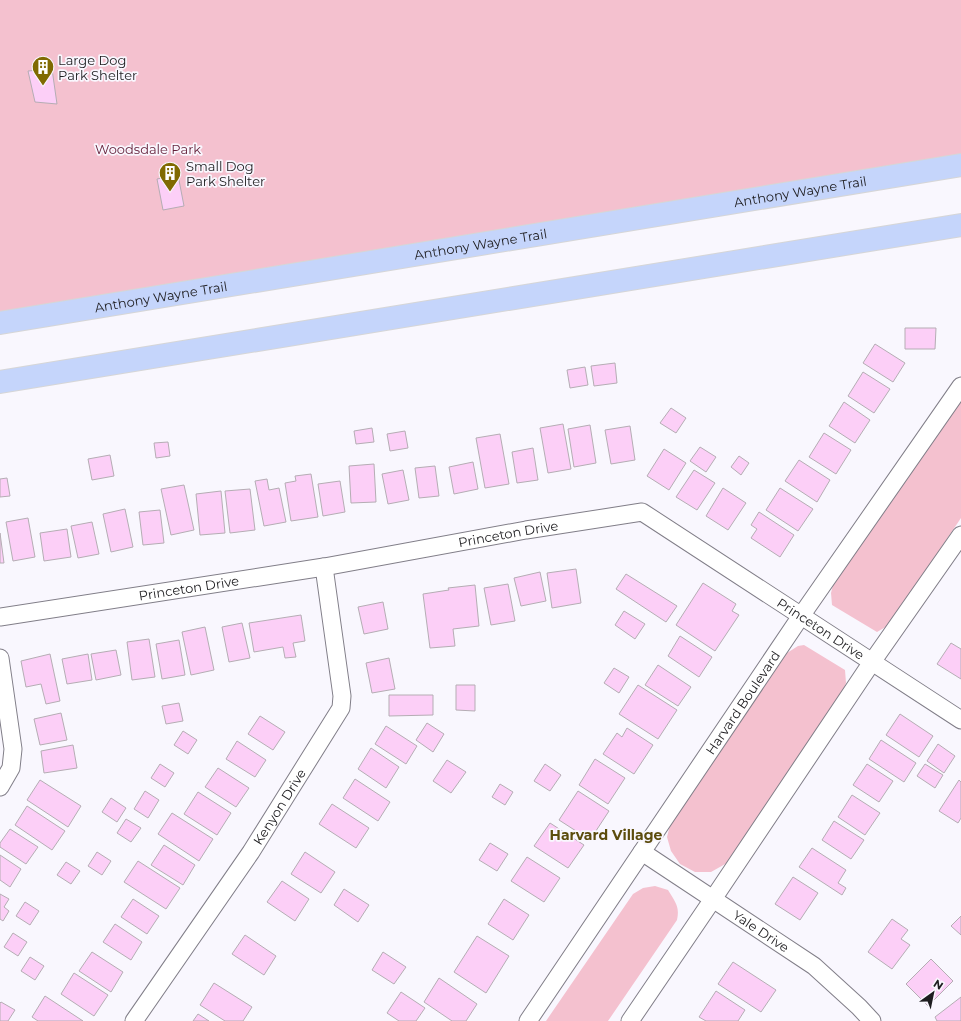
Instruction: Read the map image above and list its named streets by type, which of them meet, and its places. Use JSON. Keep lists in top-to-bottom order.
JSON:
{
  "streets": {
    "highway": ["Anthony Wayne Trail"],
    "street": [
      "Princeton Drive",
      "Harvard Boulevard",
      "Kenyon Drive",
      "Yale Drive"
    ]
  },
  "crossings": [
    ["Princeton Drive", "Harvard Boulevard"],
    ["Princeton Drive", "Kenyon Drive"],
    ["Harvard Boulevard", "Yale Drive"]
  ],
  "districts": ["Harvard Village"],
  "parks": ["Woodsdale Park"],
  "places": {
    "building": ["Large Dog Park Shelter", "Small Dog Park Shelter"]
  },
  "north": "top right"
}
